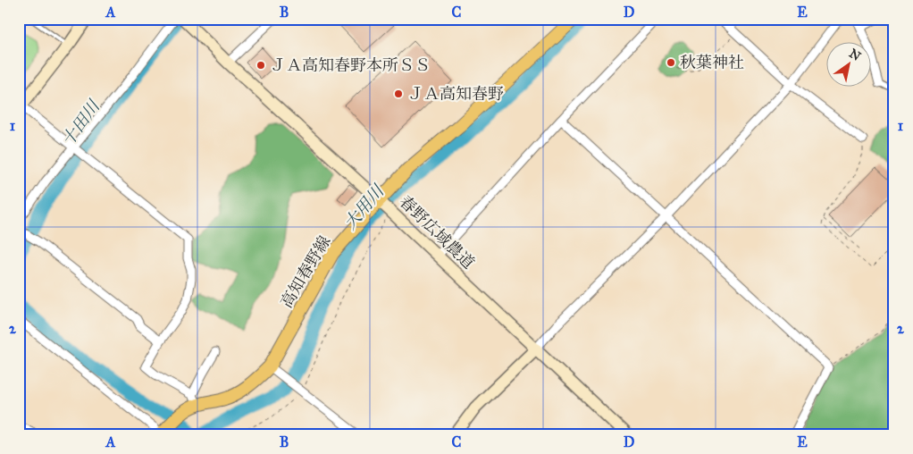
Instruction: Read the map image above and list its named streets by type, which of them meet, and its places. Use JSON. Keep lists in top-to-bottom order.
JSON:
{
  "streets": {
    "main road": ["高知春野線"],
    "street": ["春野広域農道"]
  },
  "crossings": [
    ["春野広域農道", "高知春野線"]
  ],
  "water": ["十田川", "大用川"],
  "places": ["秋葉神社", "ＪＡ高知春野本所ＳＳ", "ＪＡ高知春野"],
  "north": "top right",
  "grid": {
    "columns": [
      "A",
      "B",
      "C",
      "D",
      "E"
    ],
    "rows": ["1", "2"]
  }
}
